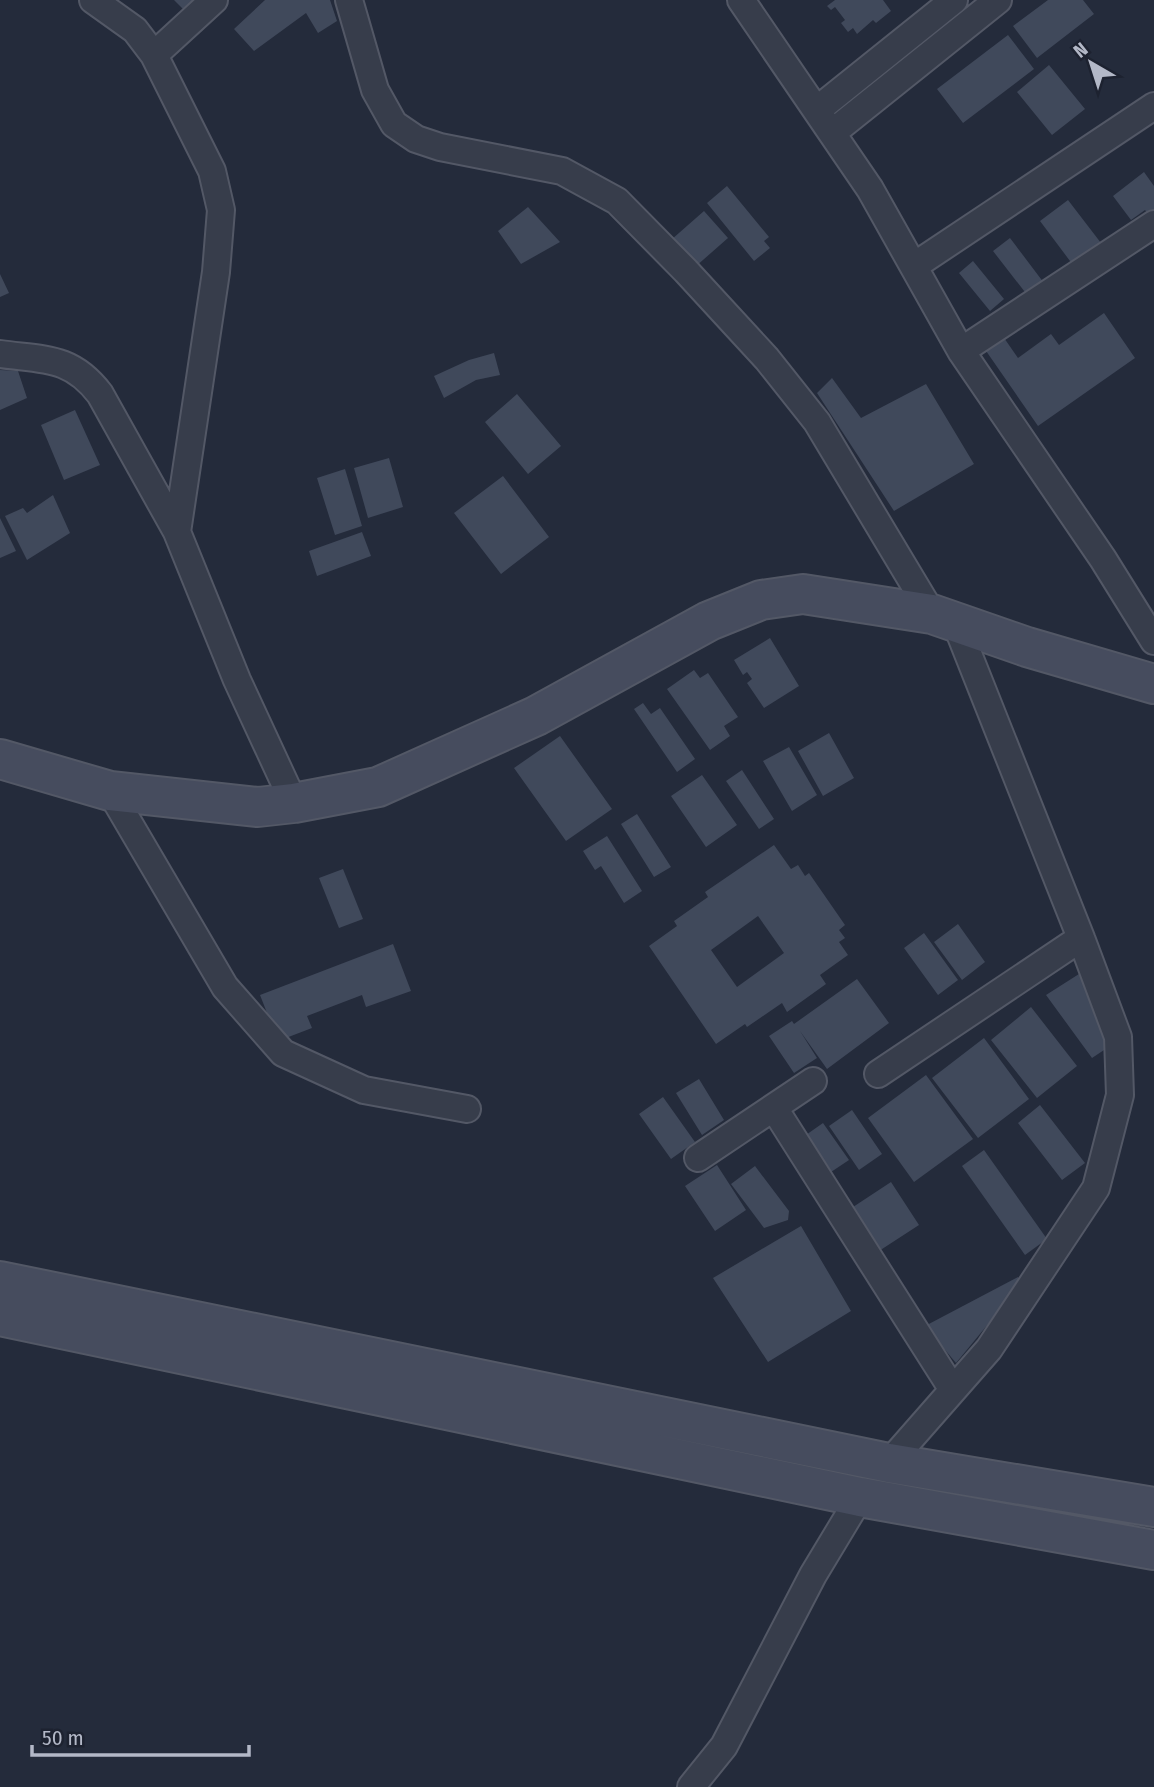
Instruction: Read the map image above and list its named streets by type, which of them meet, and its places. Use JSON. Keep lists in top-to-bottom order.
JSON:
{
  "scale_bar": "50 m",
  "north": "top left"
}
